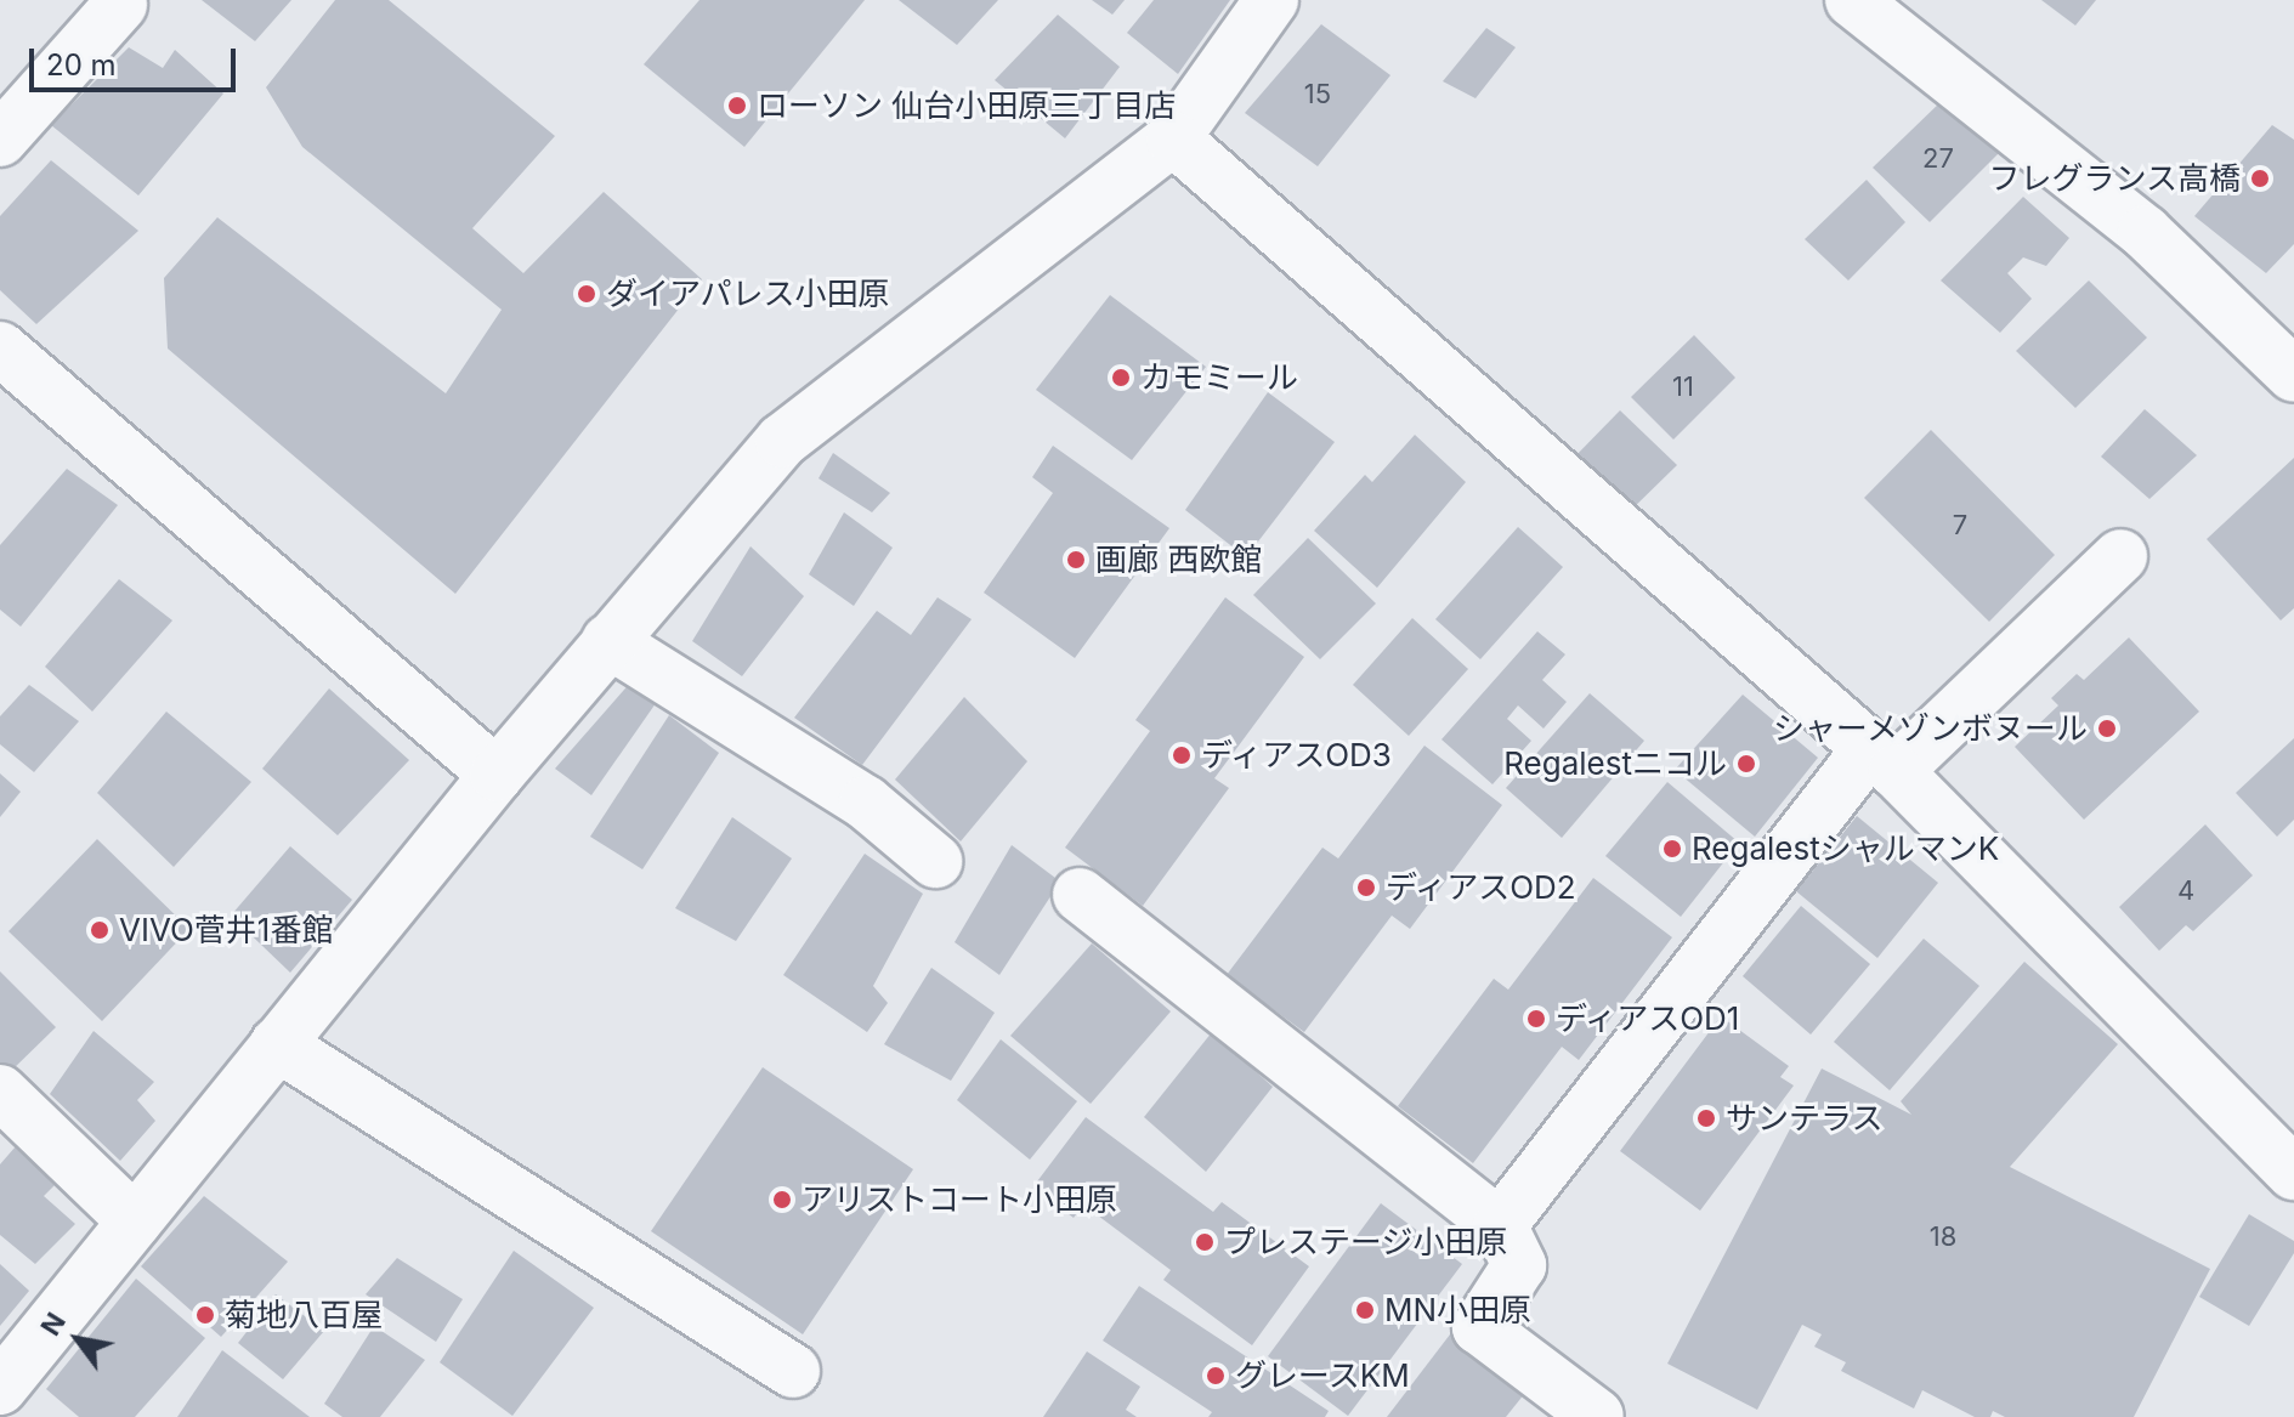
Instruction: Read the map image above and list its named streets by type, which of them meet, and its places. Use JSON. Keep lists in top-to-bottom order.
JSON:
{
  "places": [
    "ローソン 仙台小田原三丁目店",
    "フレグランス高橋",
    "ダイアパレス小田原",
    "カモミール",
    "画廊 西欧館",
    "シャーメゾンボヌール",
    "ディアスOD3",
    "Regalestニコル",
    "RegalestシャルマンK",
    "ディアスOD2",
    "VIVO菅井1番館",
    "ディアスOD1",
    "サンテラス",
    "アリストコート小田原",
    "プレステージ小田原",
    "MN小田原",
    "菊地八百屋",
    "グレースKM"
  ],
  "house_numbers": [
    "15",
    "27",
    "11",
    "7",
    "4",
    "18"
  ],
  "scale_bar": "20 m",
  "north": "top left"
}
